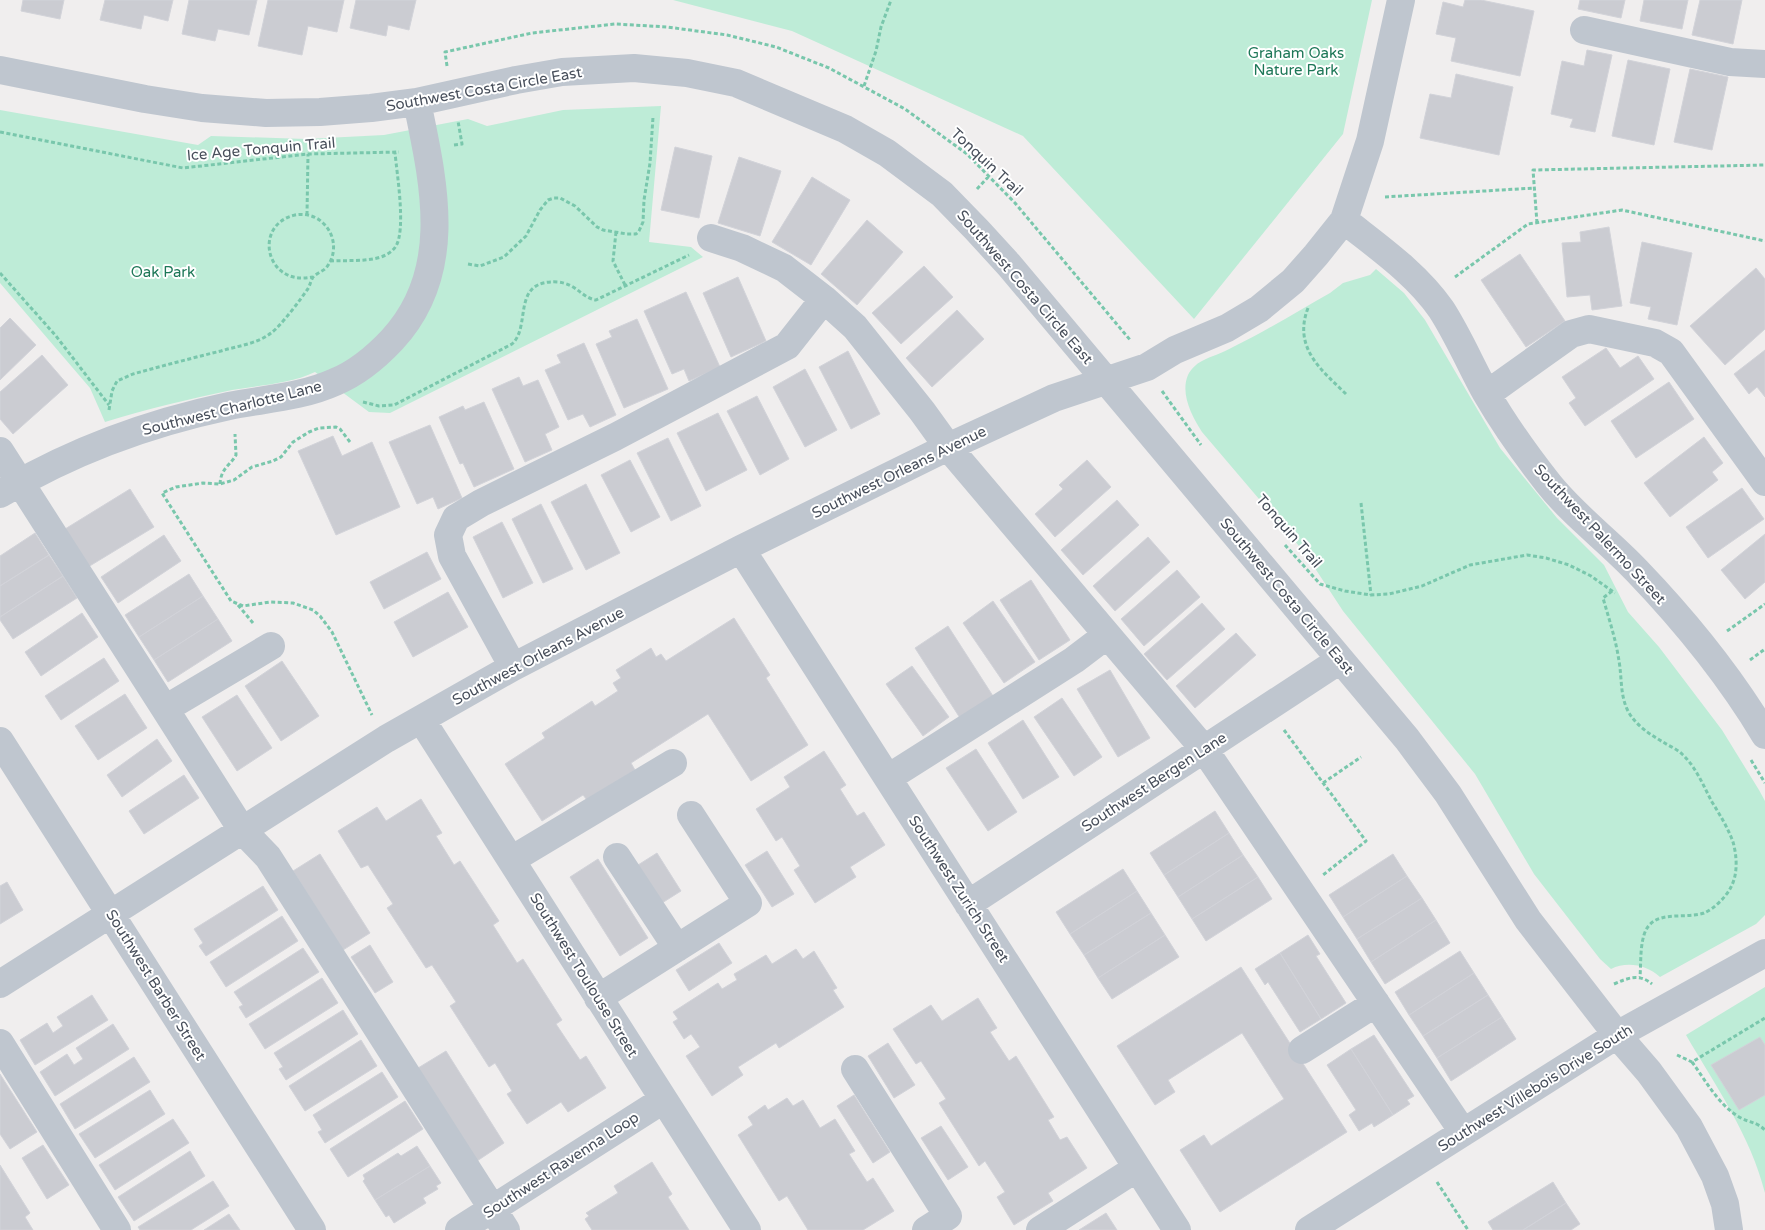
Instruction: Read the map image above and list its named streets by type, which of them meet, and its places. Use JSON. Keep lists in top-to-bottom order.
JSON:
{
  "streets": {
    "street": [
      "Southwest Costa Circle East",
      "Southwest Charlotte Lane",
      "Southwest Orleans Avenue",
      "Southwest Palermo Street",
      "Southwest Bergen Lane",
      "Southwest Zurich Street",
      "Southwest Toulouse Street",
      "Southwest Barber Street",
      "Southwest Villebois Drive South",
      "Southwest Ravenna Loop"
    ],
    "path": ["Ice Age Tonquin Trail", "Tonquin Trail"]
  },
  "crossings": [
    ["Southwest Costa Circle East", "Southwest Charlotte Lane"],
    ["Southwest Costa Circle East", "Southwest Orleans Avenue"],
    ["Southwest Costa Circle East", "Southwest Bergen Lane"],
    ["Southwest Costa Circle East", "Southwest Villebois Drive South"],
    ["Southwest Orleans Avenue", "Southwest Palermo Street"],
    ["Southwest Orleans Avenue", "Southwest Zurich Street"],
    ["Southwest Orleans Avenue", "Southwest Toulouse Street"],
    ["Southwest Orleans Avenue", "Southwest Barber Street"],
    ["Southwest Bergen Lane", "Southwest Zurich Street"],
    ["Southwest Toulouse Street", "Southwest Ravenna Loop"]
  ],
  "parks": ["Graham Oaks Nature Park", "Oak Park"]
}
